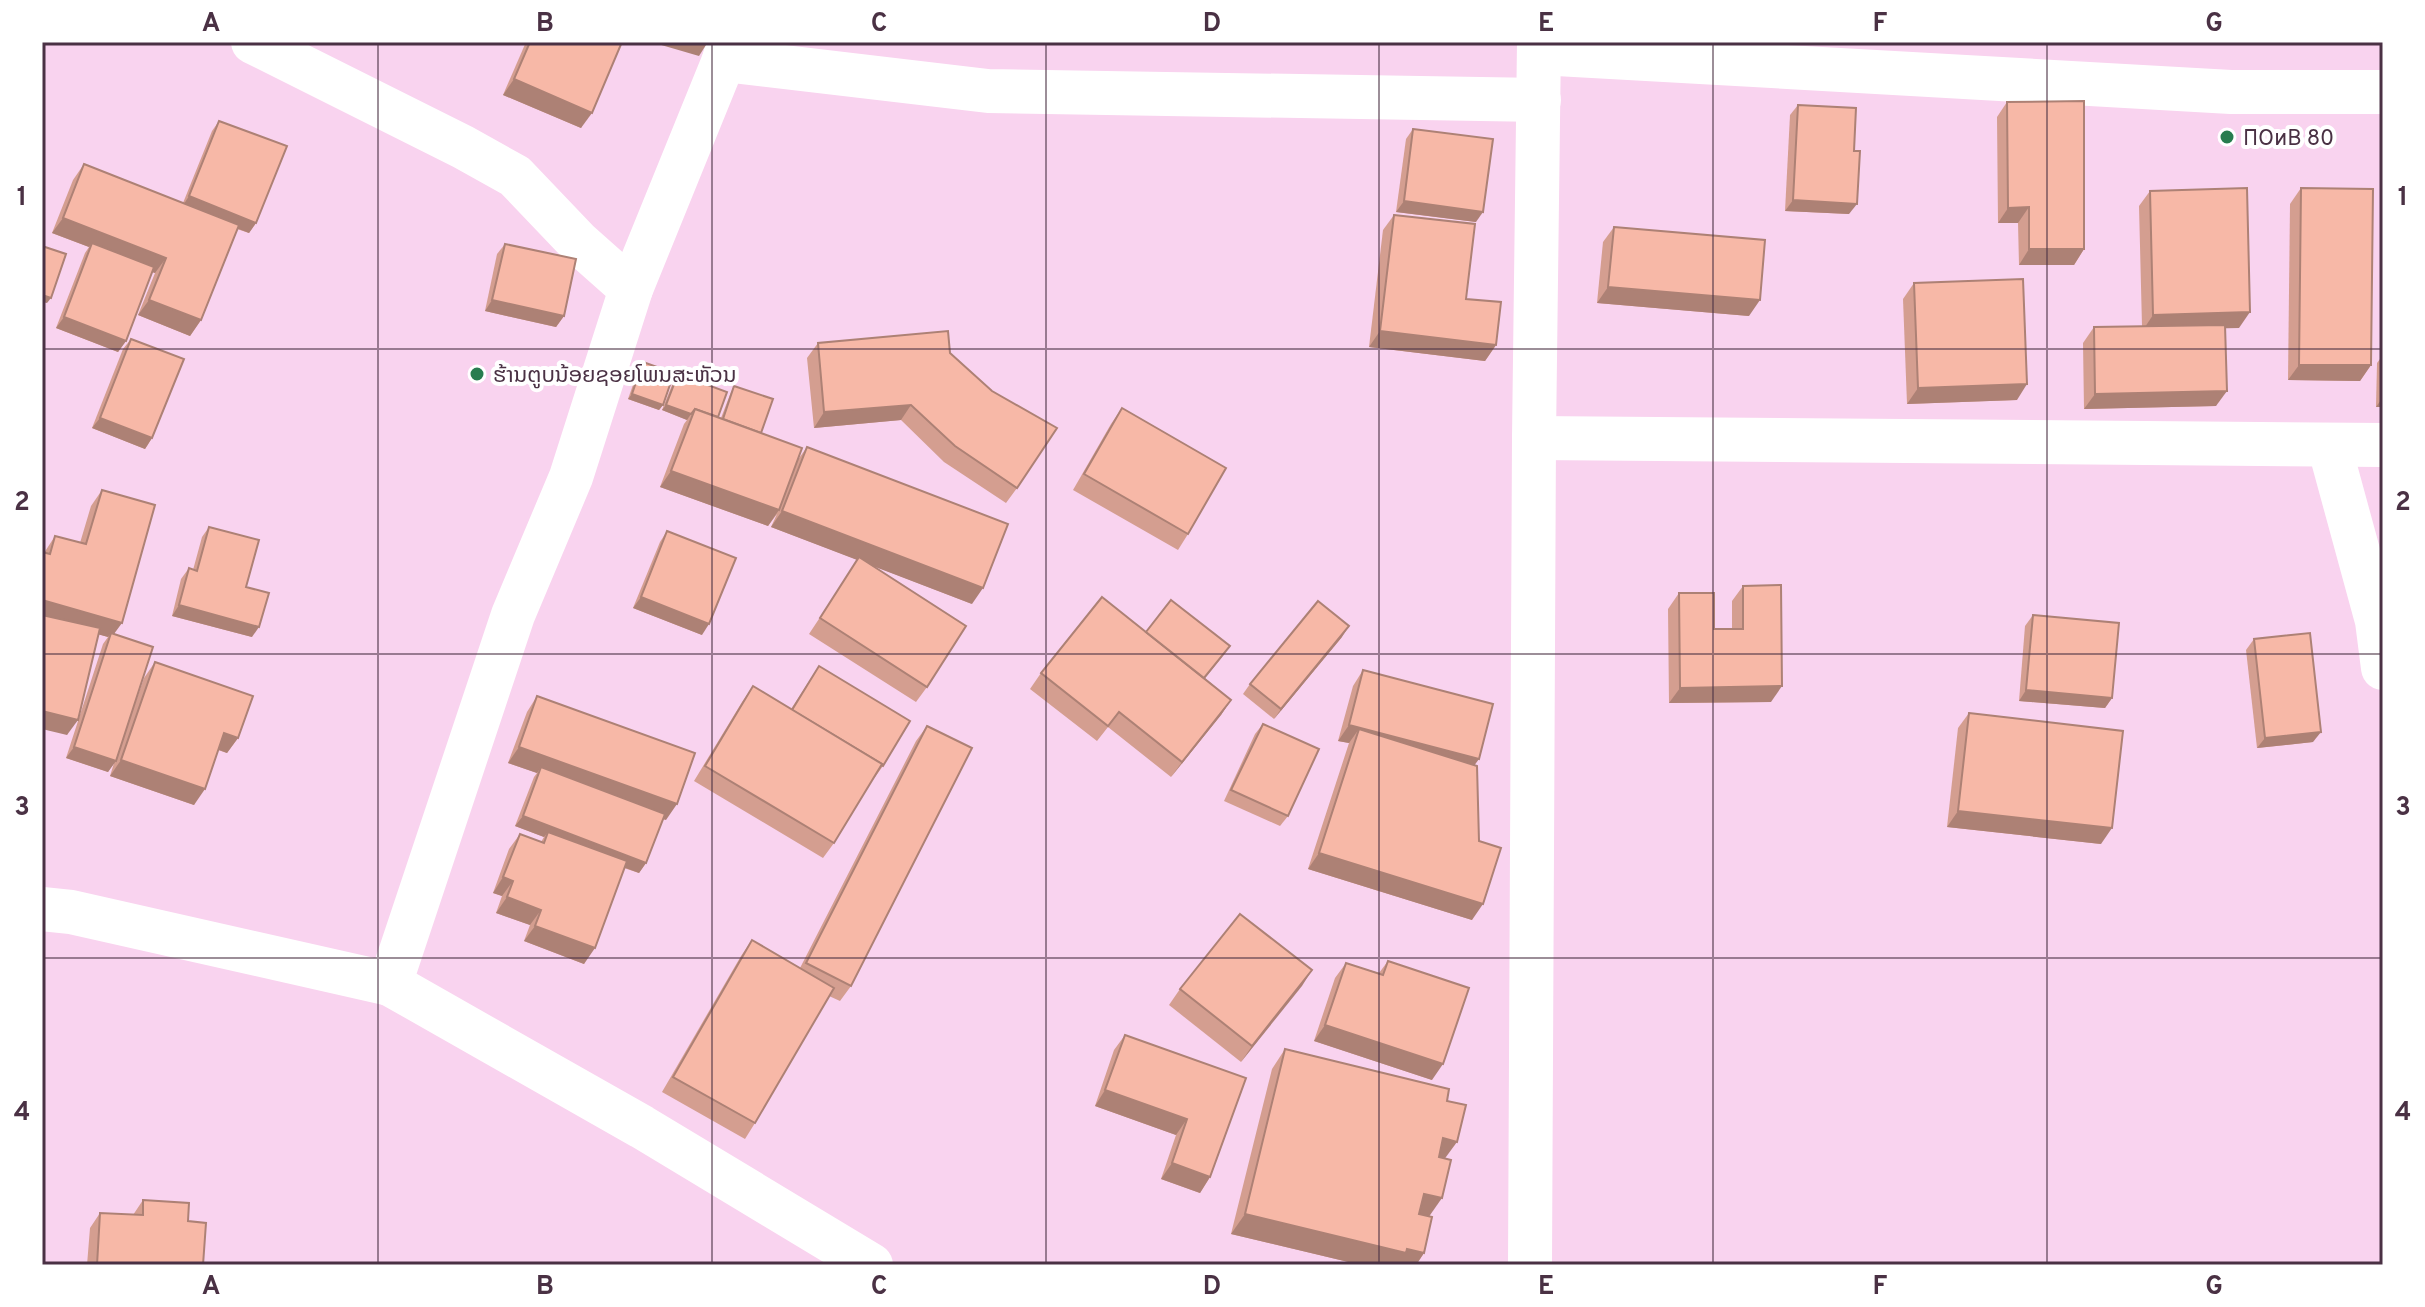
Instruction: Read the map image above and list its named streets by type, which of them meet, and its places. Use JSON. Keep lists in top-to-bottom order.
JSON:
{
  "places": ["ПОиВ 80", "ຮ້ານຕູບນ້ອຍຊອຍໂພນສະຫັວນ"],
  "grid": {
    "columns": [
      "A",
      "B",
      "C",
      "D",
      "E",
      "F",
      "G"
    ],
    "rows": [
      "1",
      "2",
      "3",
      "4"
    ]
  }
}
